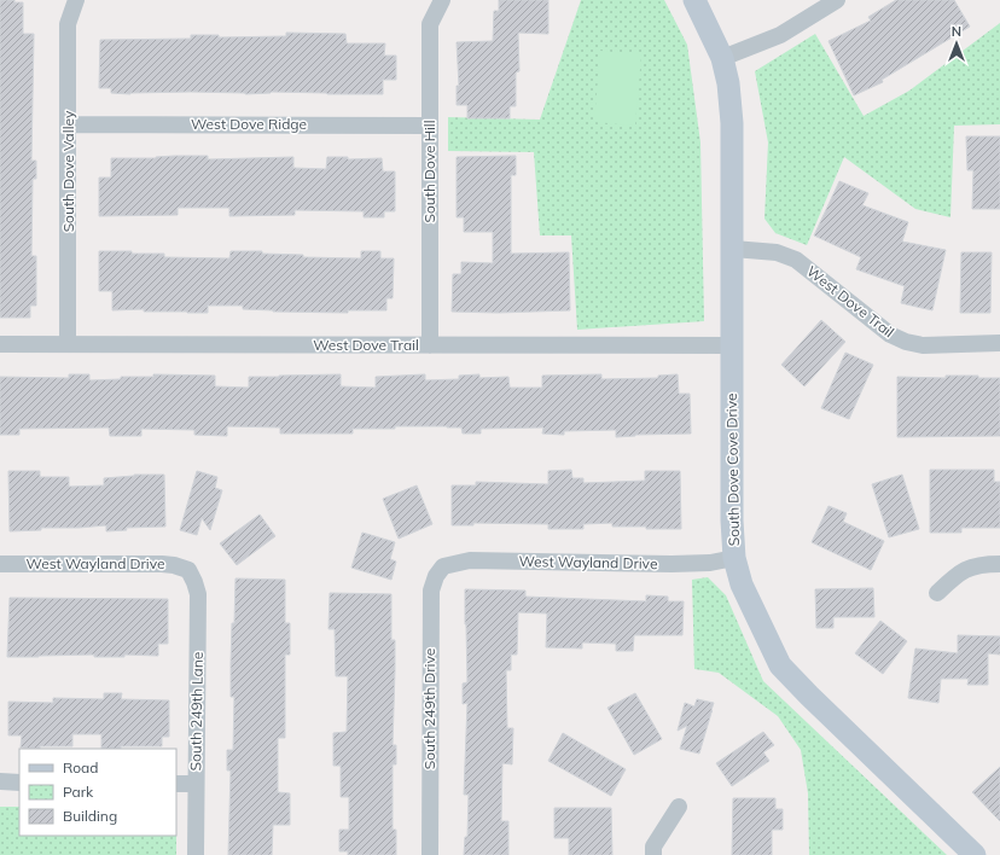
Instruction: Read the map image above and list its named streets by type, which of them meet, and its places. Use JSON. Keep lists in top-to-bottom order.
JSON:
{
  "streets": {
    "street": [
      "West Dove Ridge",
      "South Dove Valley",
      "South Dove Hill",
      "West Dove Trail",
      "South Dove Cove Drive",
      "West Wayland Drive",
      "South 249th Drive",
      "South 249th Lane"
    ]
  },
  "crossings": [
    ["West Dove Ridge", "South Dove Valley"],
    ["West Dove Ridge", "South Dove Hill"],
    ["South Dove Valley", "West Dove Trail"],
    ["South Dove Hill", "West Dove Trail"],
    ["West Dove Trail", "South Dove Cove Drive"],
    ["South Dove Cove Drive", "West Wayland Drive"],
    ["West Wayland Drive", "South 249th Drive"],
    ["West Wayland Drive", "South 249th Lane"]
  ],
  "legend": ["Road", "Park", "Building"],
  "north": "top"
}
